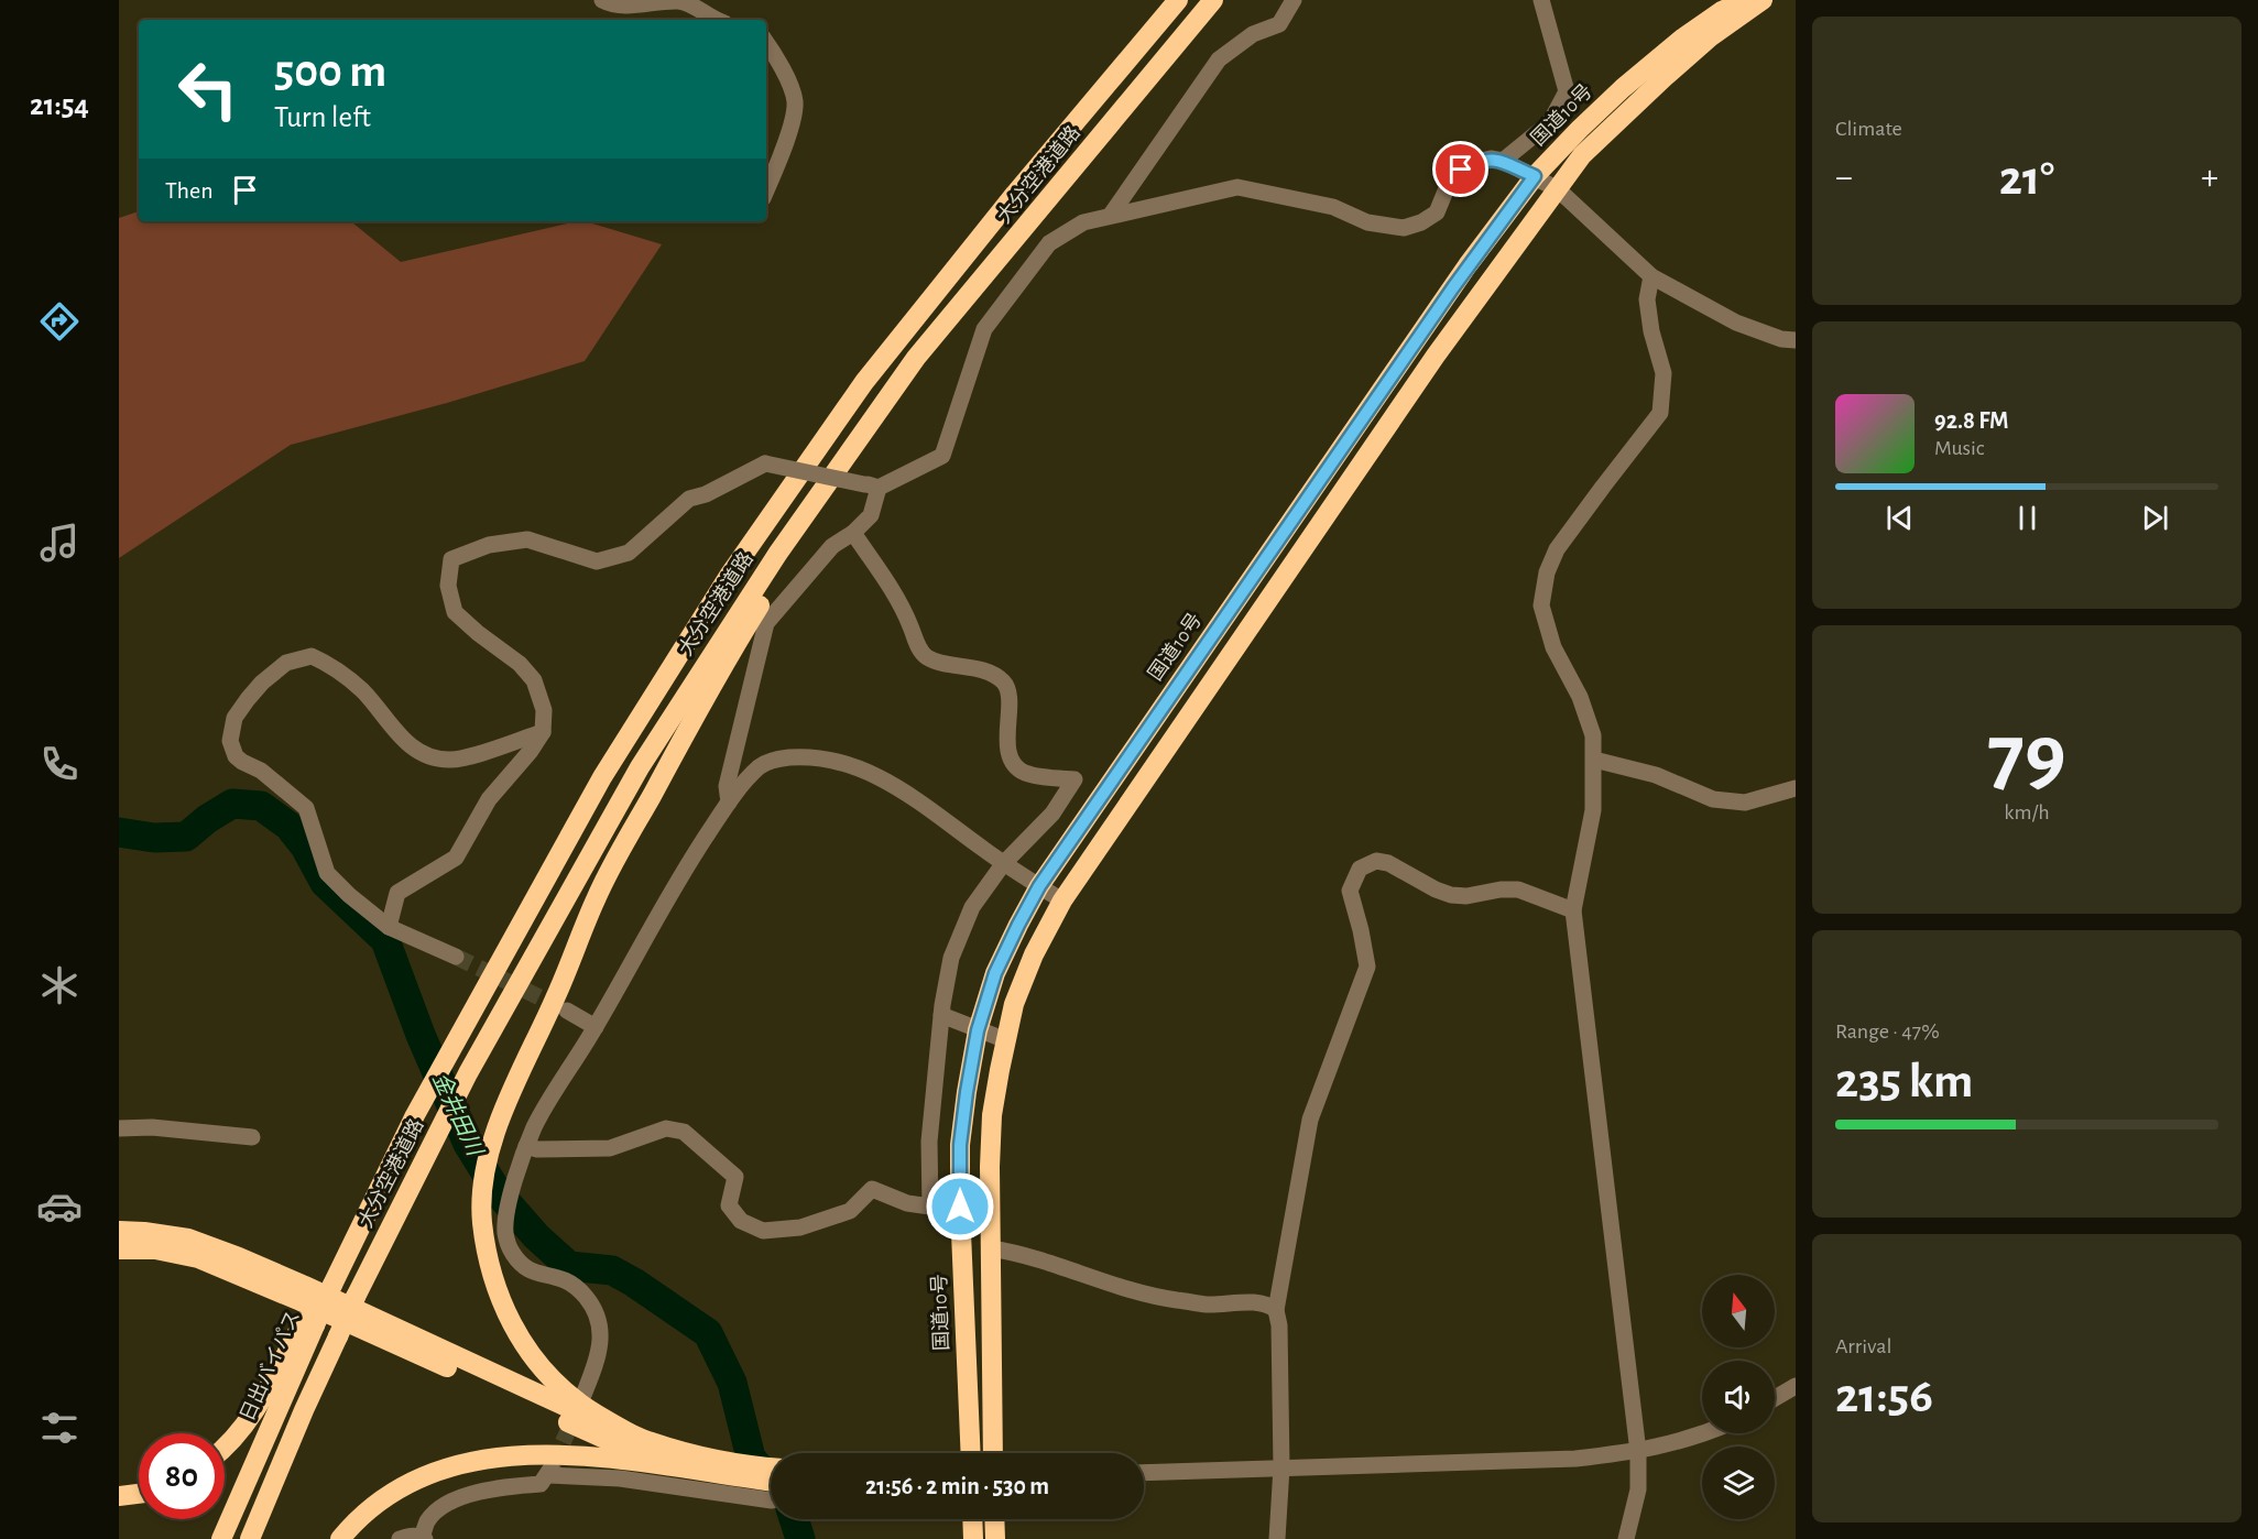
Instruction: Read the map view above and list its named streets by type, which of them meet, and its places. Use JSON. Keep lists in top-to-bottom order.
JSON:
{
  "streets": {
    "highway": ["国道10号", "大分空港道路", "日出バイパス"]
  },
  "crossings": [
    ["大分空港道路", "日出バイパス"]
  ],
  "water": ["金井田川"],
  "north": "top",
  "page": {
    "tabs": "21:54",
    "tile": [
      "Climate",
      ["79", "km/h"],
      ["Range · 47%", "235 km"],
      ["Arrival", "21:56"]
    ],
    "turn": ["500 m", "Turn left"],
    "heat": ["−", "21°", "+"],
    "then": "Then",
    "song": ["92.8 FM", "Music"],
    "limit": "80",
    "trip": "21:56 · 2 min · 530 m"
  }
}
